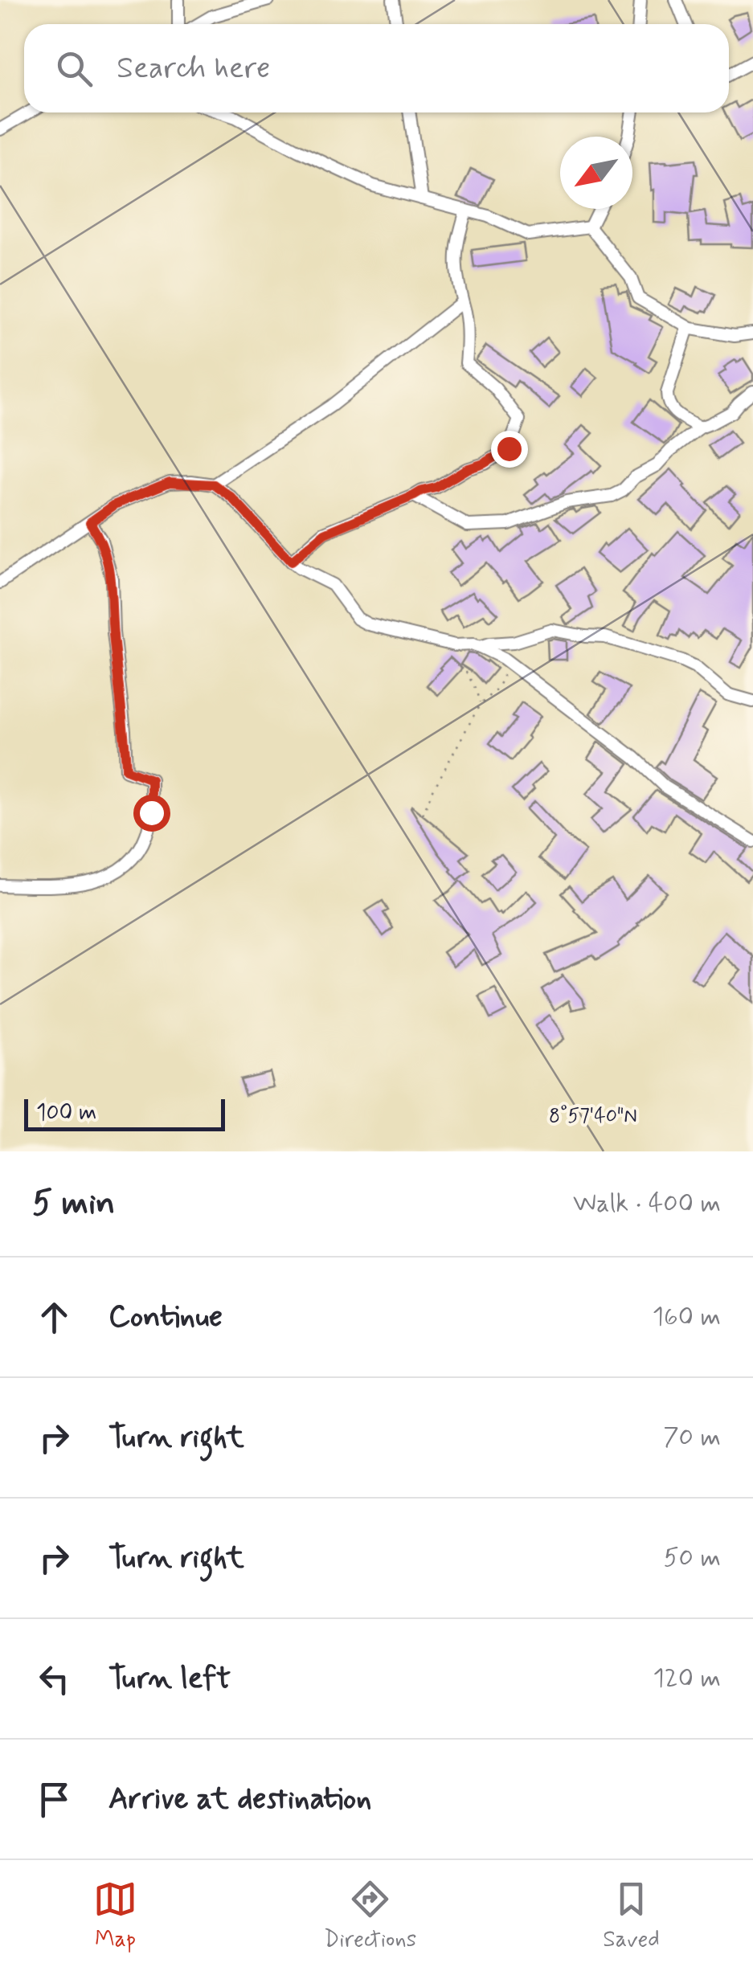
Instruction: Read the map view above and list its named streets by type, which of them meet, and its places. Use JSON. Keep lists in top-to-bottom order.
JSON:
{
  "scale_bar": "100 m",
  "north": "bottom left",
  "page": {
    "search": "Search here",
    "scale": "100 m",
    "heading": ["5 min", "Walk · 400 m"],
    "list": [
      ["Continue", "160 m"],
      ["Turn right", "70 m"],
      ["Turn right", "50 m"],
      ["Turn left", "120 m"],
      "Arrive at destination"
    ],
    "nav": ["Map", "Directions", "Saved"]
  },
  "coordinates": ["8°57'40\"N"]
}
